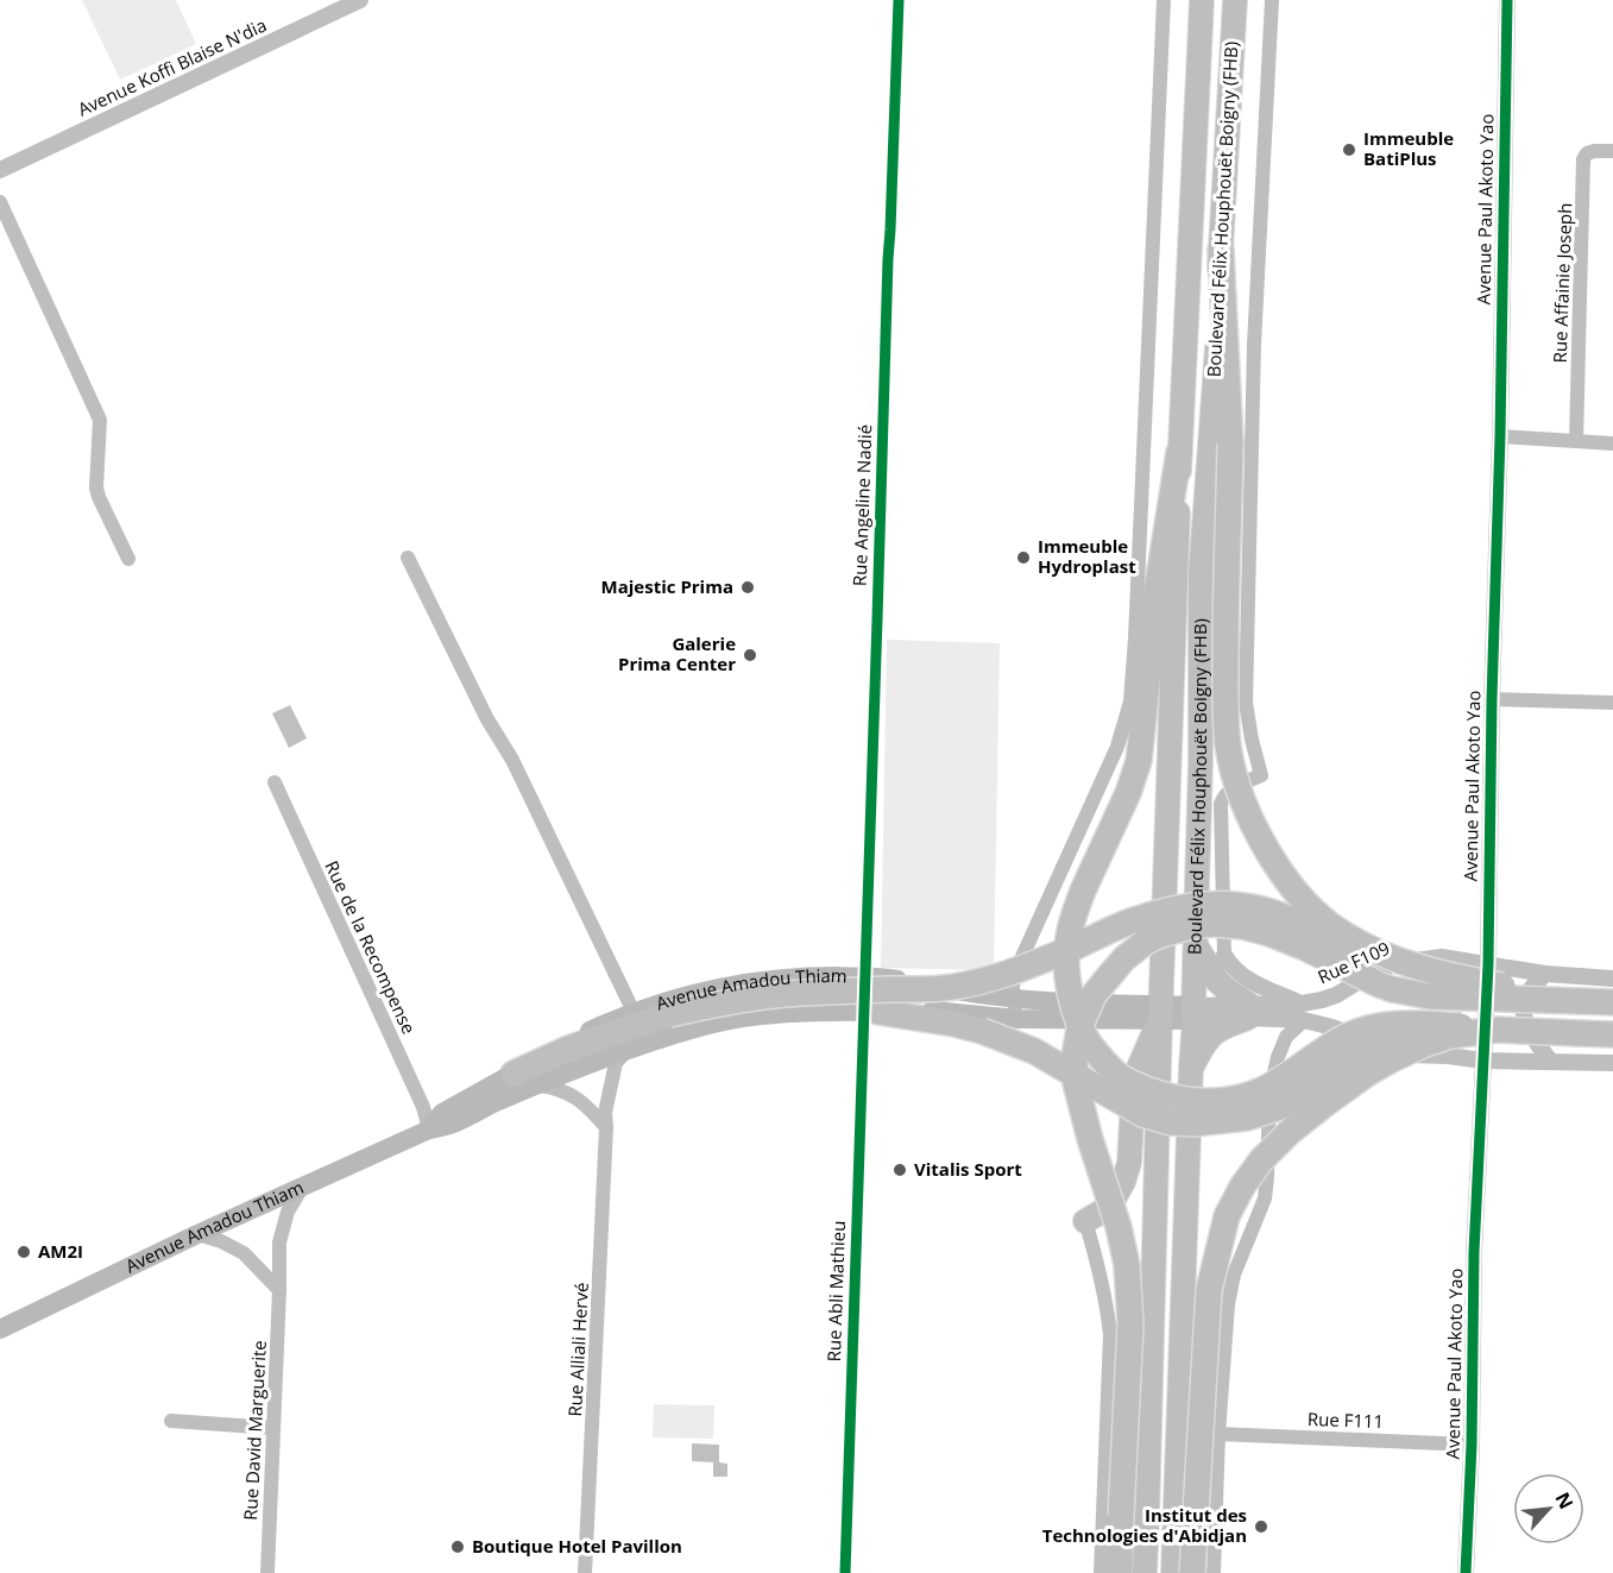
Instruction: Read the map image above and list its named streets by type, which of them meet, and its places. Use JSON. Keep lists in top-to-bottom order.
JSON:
{
  "streets": {
    "highway": ["Boulevard Félix Houphouët Boigny (FHB)"],
    "main road": ["Avenue Amadou Thiam"],
    "street": [
      "Avenue Koffi Blaise N'dia",
      "Avenue Paul Akoto Yao",
      "Rue Affainie Joseph",
      "Rue Angeline Nadié",
      "Rue de la Recompense",
      "Rue F109",
      "Rue Abli Mathieu",
      "Rue Alliali Hervé",
      "Rue F111",
      "Rue David Marguerite"
    ]
  },
  "crossings": [
    ["Boulevard Félix Houphouët Boigny (FHB)", "Avenue Amadou Thiam"],
    ["Avenue Paul Akoto Yao", "Rue F109"],
    ["Avenue Paul Akoto Yao", "Rue F111"],
    ["Rue Angeline Nadié", "Avenue Amadou Thiam"],
    ["Rue Angeline Nadié", "Rue Abli Mathieu"],
    ["Rue de la Recompense", "Avenue Amadou Thiam"],
    ["Avenue Amadou Thiam", "Rue Abli Mathieu"],
    ["Avenue Amadou Thiam", "Rue Alliali Hervé"],
    ["Avenue Amadou Thiam", "Rue David Marguerite"]
  ],
  "places": [
    "Immeuble BatiPlus",
    "Immeuble Hydroplast",
    "Majestic Prima",
    "Galerie Prima Center",
    "Vitalis Sport",
    "AM2I",
    "Institut des Technologies d'Abidjan",
    "Boutique Hotel Pavillon"
  ],
  "north": "top right"
}
